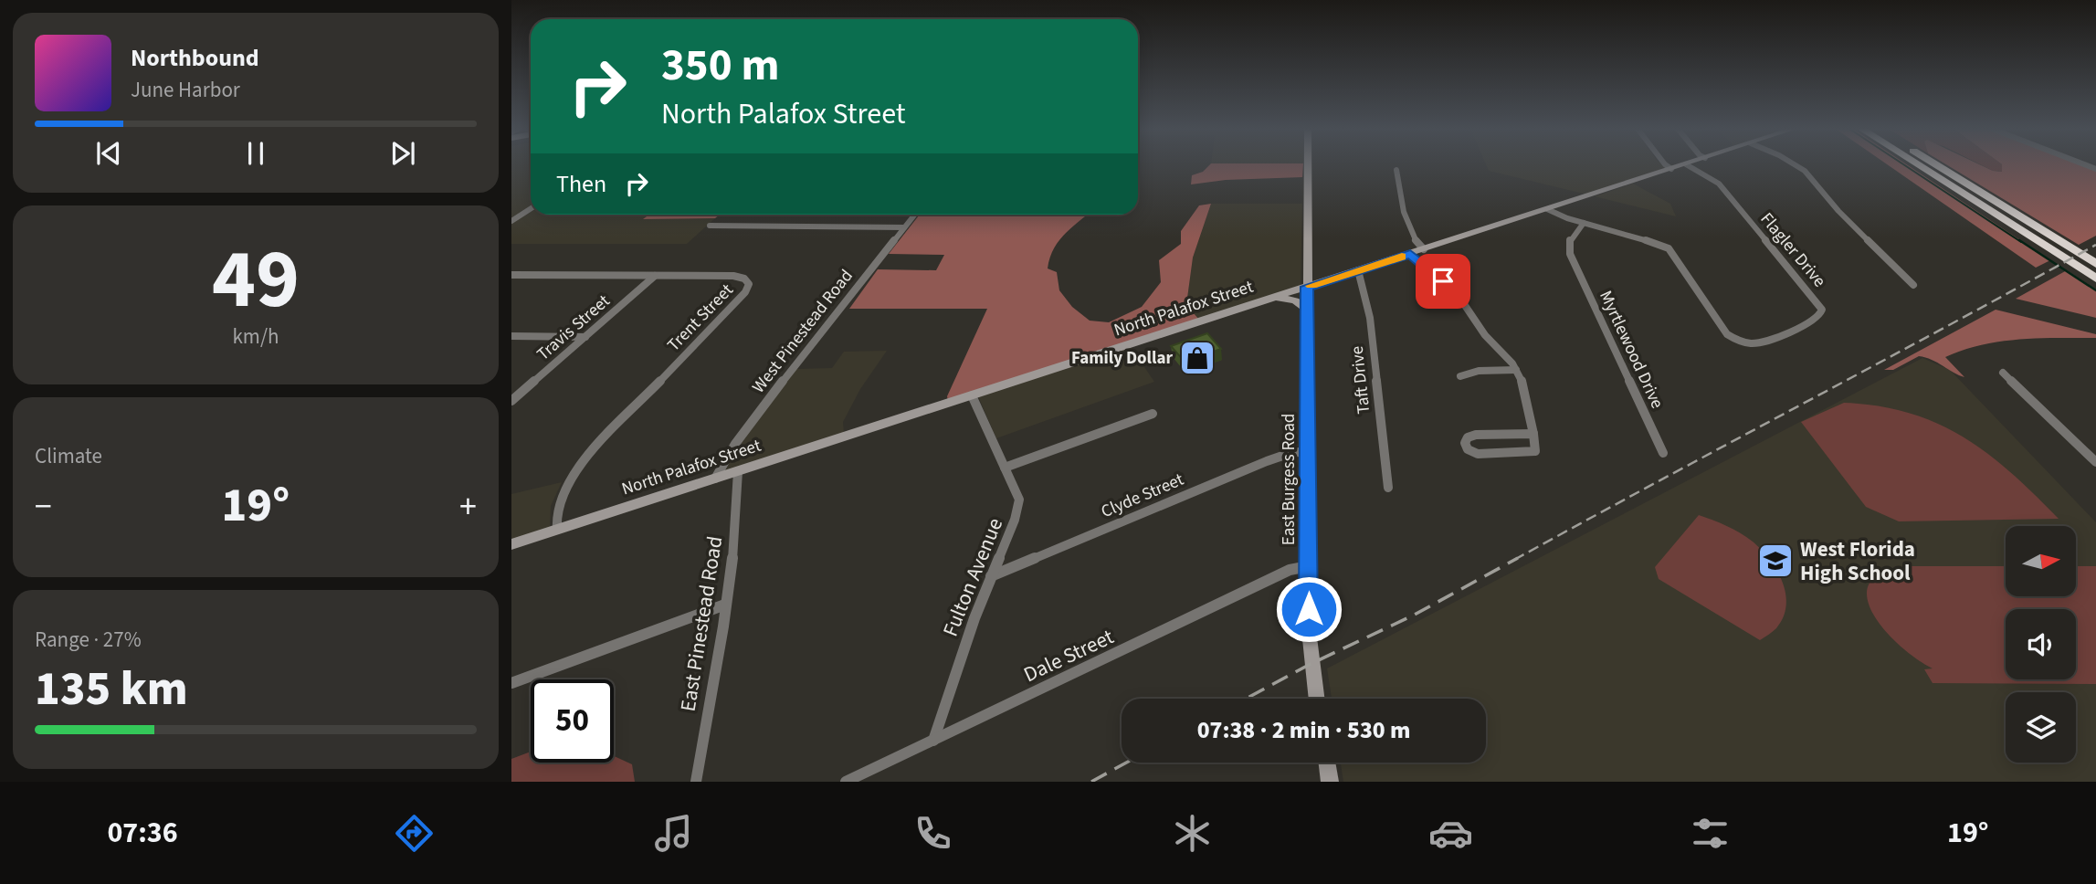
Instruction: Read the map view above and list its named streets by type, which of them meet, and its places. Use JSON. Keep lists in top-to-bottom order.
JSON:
{
  "streets": {
    "main road": ["North Palafox Street", "East Burgess Road"],
    "street": [
      "Flagler Drive",
      "Trent Street",
      "Travis Street",
      "West Pinestead Road",
      "Myrtlewood Drive",
      "Taft Drive",
      "Clyde Street",
      "Fulton Avenue",
      "East Pinestead Road",
      "Dale Street"
    ]
  },
  "crossings": [
    ["Flagler Drive", "North Palafox Street"],
    ["North Palafox Street", "Trent Street"],
    ["North Palafox Street", "West Pinestead Road"],
    ["North Palafox Street", "Taft Drive"],
    ["North Palafox Street", "East Burgess Road"],
    ["North Palafox Street", "Fulton Avenue"],
    ["North Palafox Street", "East Pinestead Road"],
    ["Trent Street", "Travis Street"],
    ["East Burgess Road", "Clyde Street"],
    ["East Burgess Road", "Dale Street"],
    ["Clyde Street", "Fulton Avenue"],
    ["Fulton Avenue", "Dale Street"]
  ],
  "places": {
    "shop": ["Family Dollar"],
    "school or university": ["West Florida High School"]
  },
  "north": "right",
  "page": {
    "turn": ["350 m", "North Palafox Street"],
    "song": ["Northbound", "June Harbor"],
    "then": "Then",
    "tile": [
      ["49", "km/h"],
      "Climate",
      ["Range · 27%", "135 km"]
    ],
    "heat": ["−", "19°", "+"],
    "limit": "50",
    "trip": "07:38 · 2 min · 530 m",
    "tabs": ["07:36", "19°"]
  }
}
